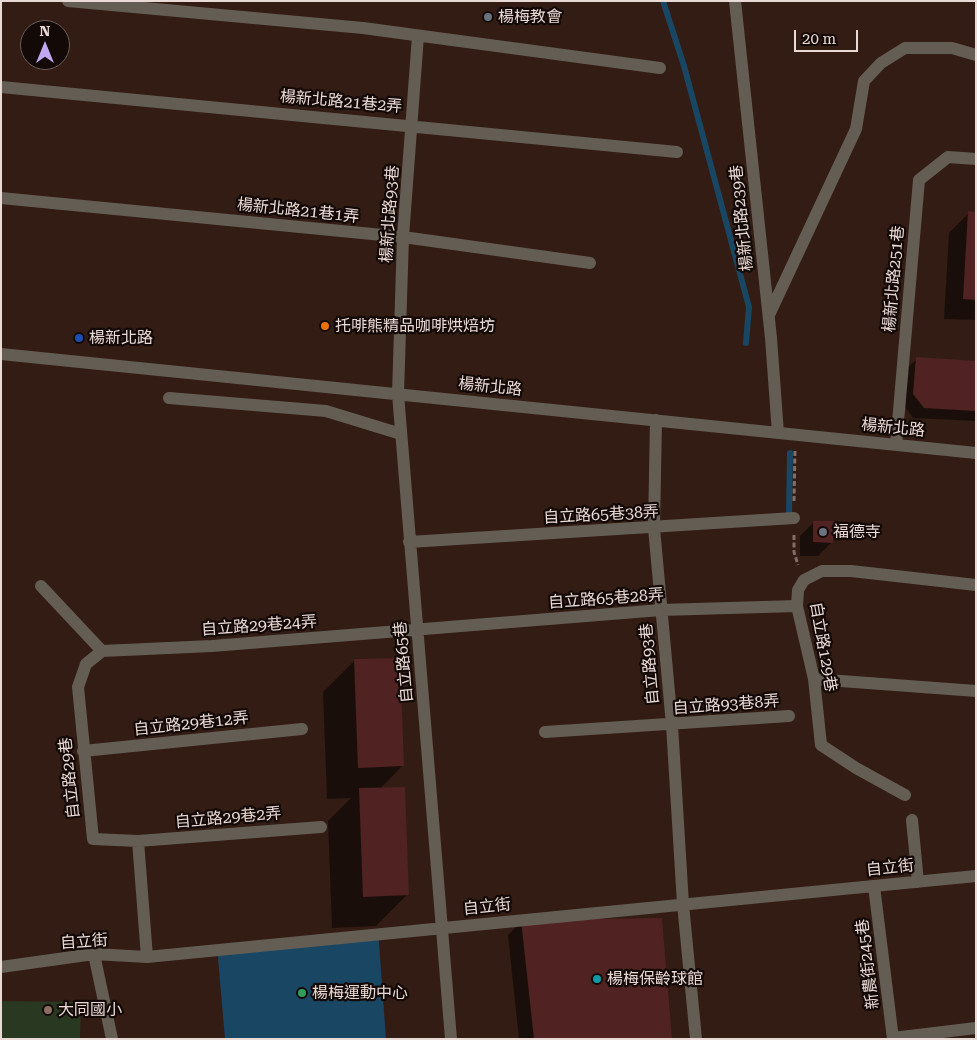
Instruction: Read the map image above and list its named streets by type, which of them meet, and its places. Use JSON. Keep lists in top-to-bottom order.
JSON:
{
  "streets": {
    "street": [
      "楊新北路21巷2弄",
      "楊新北路21巷1弄",
      "楊新北路93巷",
      "楊新北路239巷",
      "楊新北路251巷",
      "楊新北路",
      "自立路65巷38弄",
      "自立路65巷28弄",
      "自立路29巷24弄",
      "自立路129巷",
      "自立路65巷",
      "自立路93巷",
      "自立路93巷8弄",
      "自立路29巷12弄",
      "自立路29巷",
      "自立路29巷2弄",
      "自立街",
      "新農街245巷"
    ]
  },
  "crossings": [
    ["楊新北路21巷2弄", "楊新北路93巷"],
    ["楊新北路21巷1弄", "楊新北路93巷"],
    ["楊新北路93巷", "楊新北路"],
    ["楊新北路93巷", "自立路65巷"],
    ["楊新北路239巷", "楊新北路"],
    ["楊新北路251巷", "楊新北路"],
    ["楊新北路", "自立路65巷"],
    ["楊新北路", "自立路93巷"],
    ["自立路65巷38弄", "自立路65巷"],
    ["自立路65巷38弄", "自立路93巷"],
    ["自立路65巷28弄", "自立路29巷24弄"],
    ["自立路65巷28弄", "自立路129巷"],
    ["自立路65巷28弄", "自立路65巷"],
    ["自立路65巷28弄", "自立路93巷"],
    ["自立路29巷24弄", "自立路65巷"],
    ["自立路29巷24弄", "自立路29巷"],
    ["自立路65巷", "自立街"],
    ["自立路93巷", "自立路93巷8弄"],
    ["自立路93巷", "自立街"],
    ["自立路29巷12弄", "自立路29巷"],
    ["自立路29巷", "自立路29巷2弄"],
    ["自立街", "新農街245巷"]
  ],
  "places": [
    "楊梅教會",
    "托啡熊精品咖啡烘焙坊",
    "楊新北路",
    "福德寺",
    "楊梅保齡球館",
    "楊梅運動中心",
    "大同國小"
  ],
  "scale_bar": "20 m",
  "north": "top"
}
